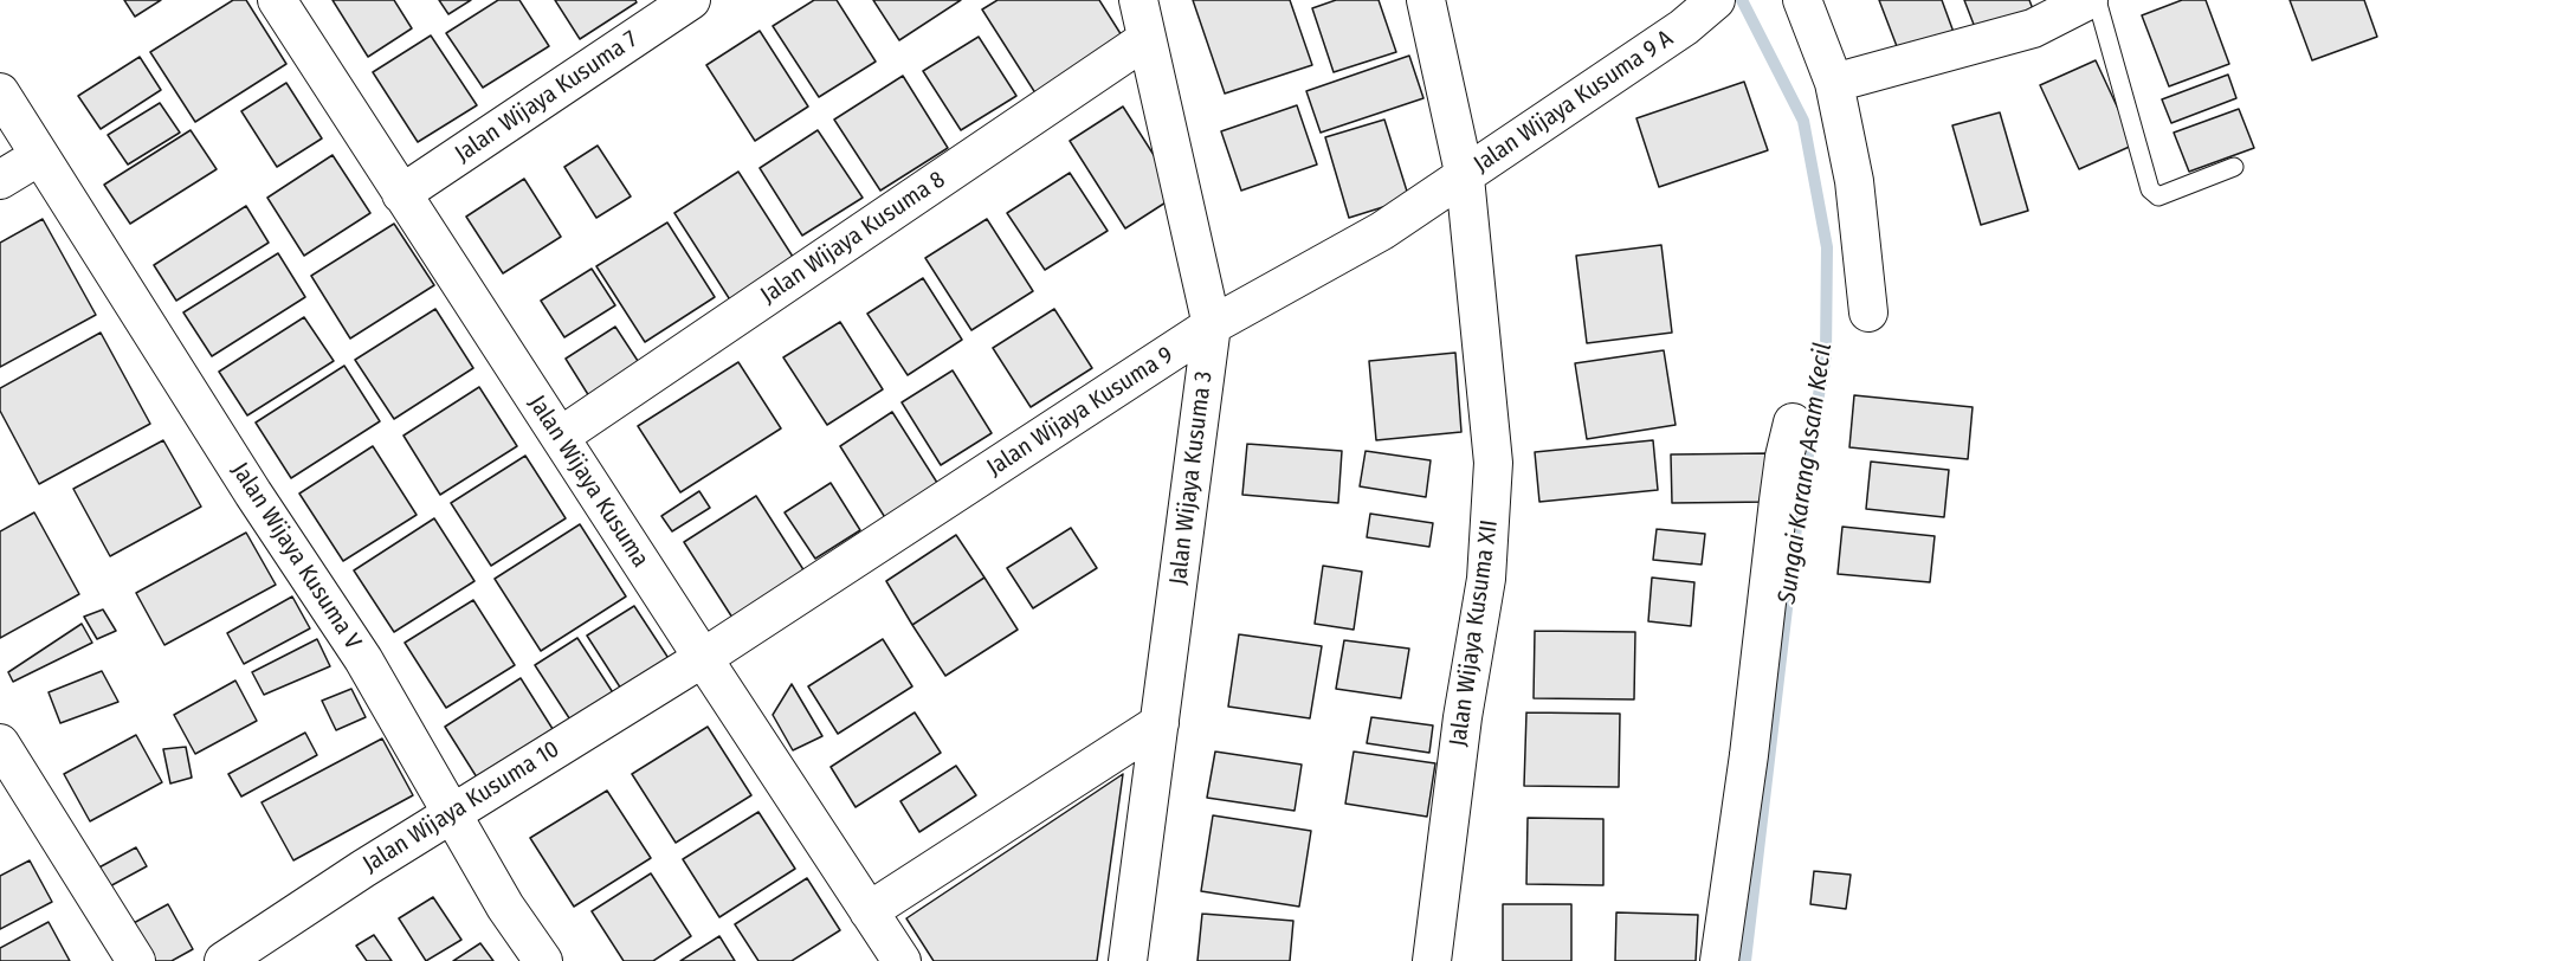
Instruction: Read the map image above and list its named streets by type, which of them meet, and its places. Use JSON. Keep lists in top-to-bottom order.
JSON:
{
  "streets": {
    "street": [
      "Jalan Wijaya Kusuma 7",
      "Jalan Wijaya Kusuma 9 A",
      "Jalan Wijaya Kusuma 8",
      "Jalan Wijaya Kusuma 9",
      "Jalan Wijaya Kusuma 3",
      "Jalan Wijaya Kusuma",
      "Jalan Wijaya Kusuma V",
      "Jalan Wijaya Kusuma XII",
      "Jalan Wijaya Kusuma 10"
    ]
  },
  "crossings": [
    ["Jalan Wijaya Kusuma 7", "Jalan Wijaya Kusuma"],
    ["Jalan Wijaya Kusuma 9 A", "Jalan Wijaya Kusuma 9"],
    ["Jalan Wijaya Kusuma 9 A", "Jalan Wijaya Kusuma XII"],
    ["Jalan Wijaya Kusuma 8", "Jalan Wijaya Kusuma 3"],
    ["Jalan Wijaya Kusuma 8", "Jalan Wijaya Kusuma"],
    ["Jalan Wijaya Kusuma 9", "Jalan Wijaya Kusuma 3"],
    ["Jalan Wijaya Kusuma 9", "Jalan Wijaya Kusuma"],
    ["Jalan Wijaya Kusuma 9", "Jalan Wijaya Kusuma XII"],
    ["Jalan Wijaya Kusuma 9", "Jalan Wijaya Kusuma 10"],
    ["Jalan Wijaya Kusuma", "Jalan Wijaya Kusuma 10"],
    ["Jalan Wijaya Kusuma V", "Jalan Wijaya Kusuma 10"]
  ],
  "water": ["Sungai Karang Asam Kecil"]
}
